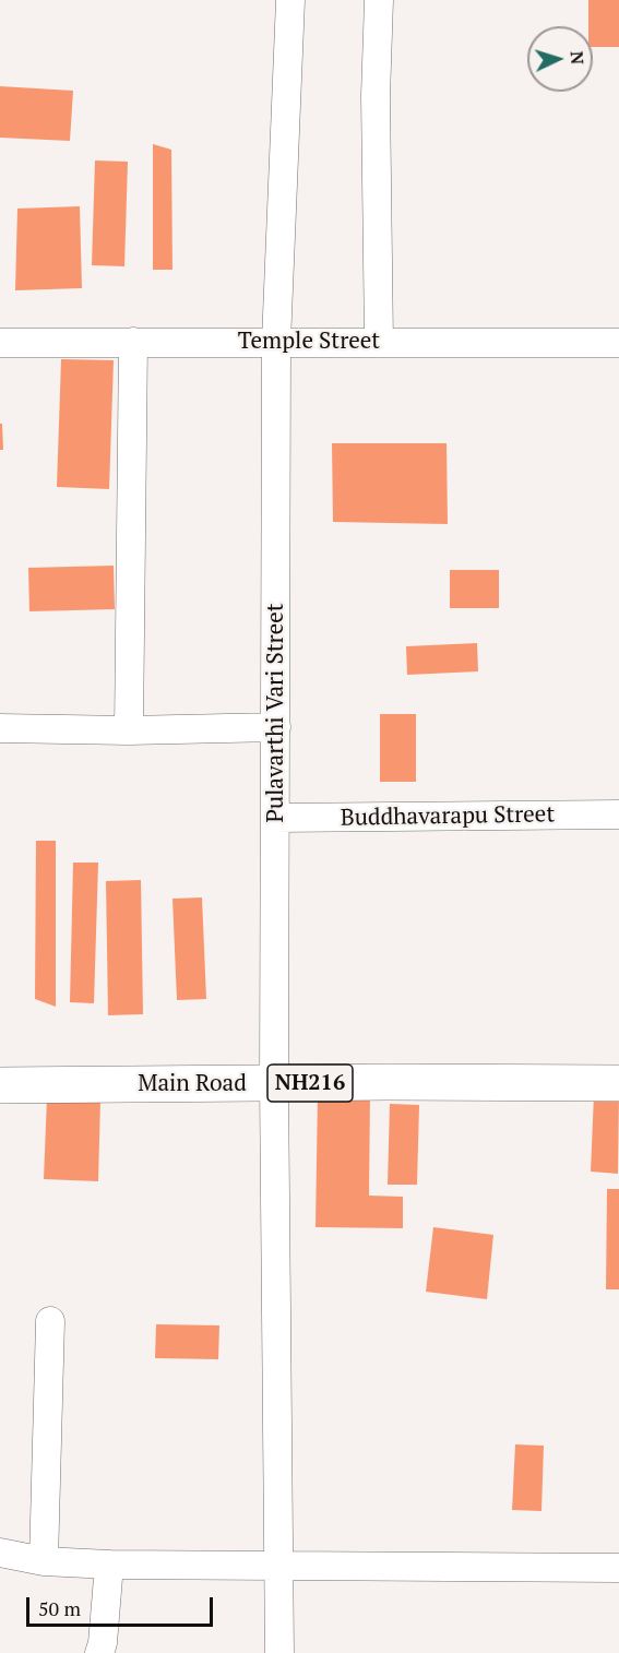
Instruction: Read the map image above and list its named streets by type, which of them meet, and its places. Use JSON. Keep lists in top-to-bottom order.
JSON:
{
  "streets": {
    "highway": ["NH216", "Main Road"],
    "street": ["Temple Street", "Pulavarthi Vari Street", "Buddhavarapu Street"]
  },
  "crossings": [
    ["Temple Street", "Pulavarthi Vari Street"],
    ["Pulavarthi Vari Street", "Buddhavarapu Street"],
    ["Pulavarthi Vari Street", "Main Road"]
  ],
  "scale_bar": "50 m",
  "north": "right"
}
